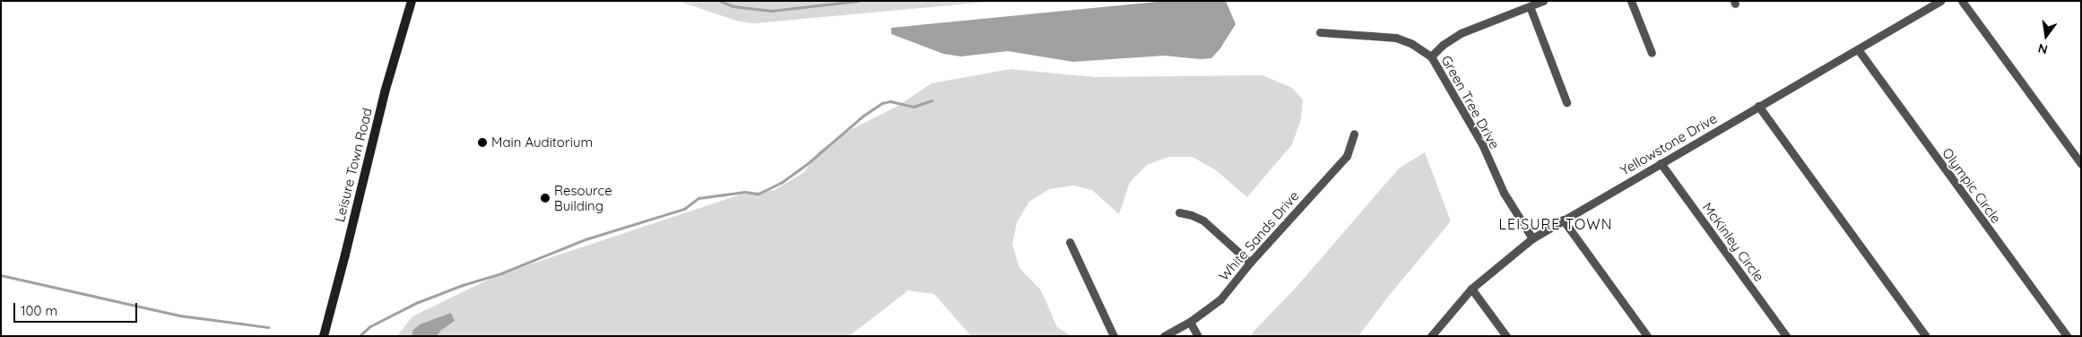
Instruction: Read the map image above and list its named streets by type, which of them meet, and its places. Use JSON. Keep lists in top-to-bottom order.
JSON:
{
  "streets": {
    "main road": ["Leisure Town Road"],
    "street": [
      "Green Tree Drive",
      "Yellowstone Drive",
      "Olympic Circle",
      "White Sands Drive",
      "McKinley Circle"
    ]
  },
  "crossings": [
    ["Green Tree Drive", "Yellowstone Drive"],
    ["Yellowstone Drive", "Olympic Circle"],
    ["Yellowstone Drive", "McKinley Circle"]
  ],
  "districts": ["LEISURE TOWN"],
  "places": ["Main Auditorium", "Resource Building"],
  "scale_bar": "100 m",
  "north": "bottom"
}
